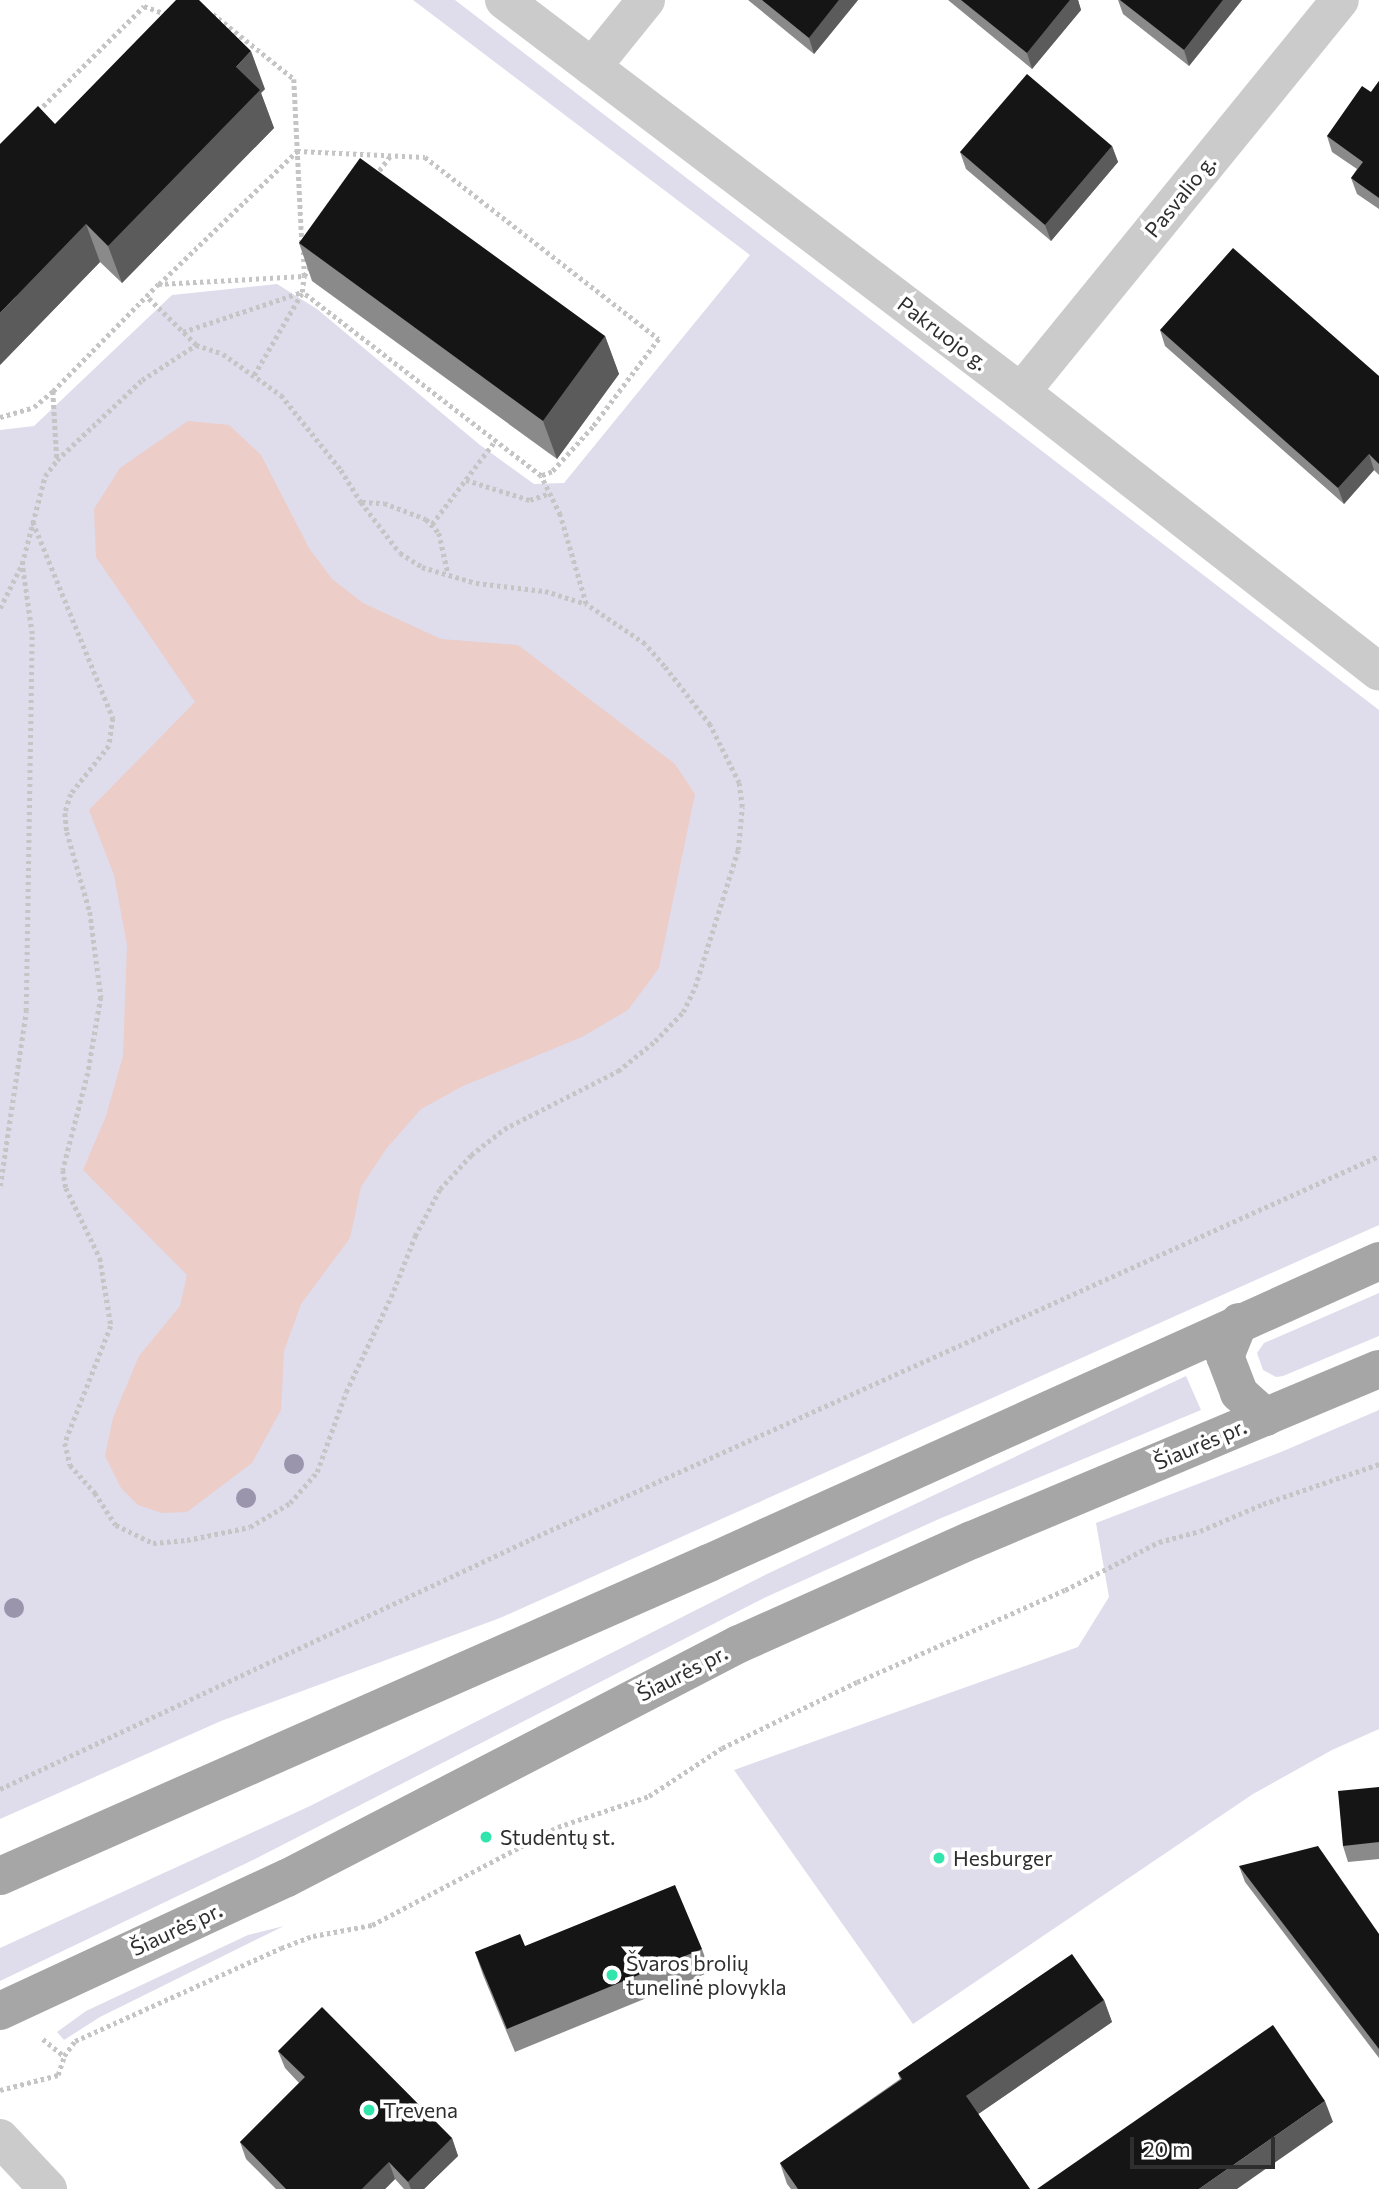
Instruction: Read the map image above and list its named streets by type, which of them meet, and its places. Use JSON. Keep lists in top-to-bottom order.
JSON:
{
  "streets": {
    "main road": ["Šiaurės pr."],
    "street": ["Pasvalio g.", "Pakruojo g."]
  },
  "crossings": [
    ["Pasvalio g.", "Pakruojo g."]
  ],
  "places": [
    "Studentų st.",
    "Hesburger",
    "Švaros brolių tunelinė plovykla",
    "Trevena"
  ],
  "scale_bar": "20 m"
}
